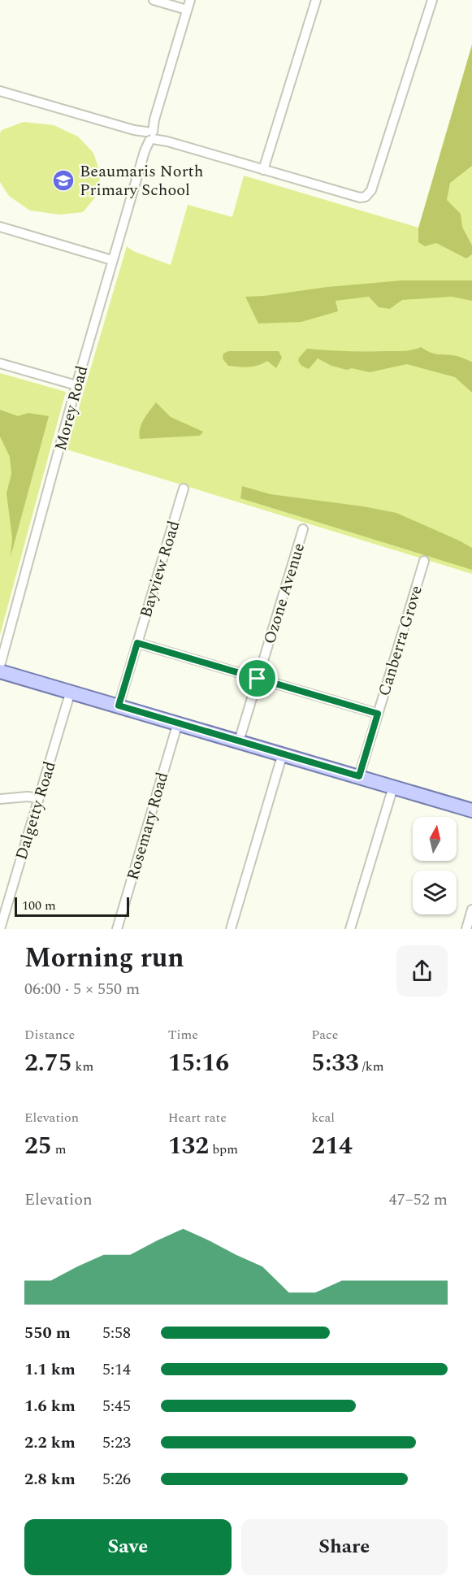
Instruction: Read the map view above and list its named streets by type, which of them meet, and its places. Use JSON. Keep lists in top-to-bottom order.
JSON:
{
  "streets": {
    "street": [
      "Morey Road",
      "Bayview Road",
      "Ozone Avenue",
      "Canberra Grove",
      "Dalgetty Road",
      "Rosemary Road"
    ]
  },
  "places": {
    "school or university": ["Beaumaris North Primary School"]
  },
  "scale_bar": "100 m",
  "north": "top",
  "page": {
    "scale": "100 m",
    "heading": ["Morning run", "06:00 · 5 × 550 m"],
    "stats": [
      ["Distance", "2.75 km"],
      ["Time", "15:16"],
      ["Pace", "5:33 /km"],
      ["Elevation", "25 m"],
      ["Heart rate", "132 bpm"],
      ["kcal", "214"]
    ],
    "chart": ["Elevation", "47–52 m"],
    "list": [
      {
        "name": "550 m",
        "note": "5:58"
      },
      {
        "name": "1.1 km",
        "note": "5:14"
      },
      {
        "name": "1.6 km",
        "note": "5:45"
      },
      {
        "name": "2.2 km",
        "note": "5:23"
      },
      {
        "name": "2.8 km",
        "note": "5:26"
      }
    ],
    "buttons": ["Save", "Share"]
  }
}
